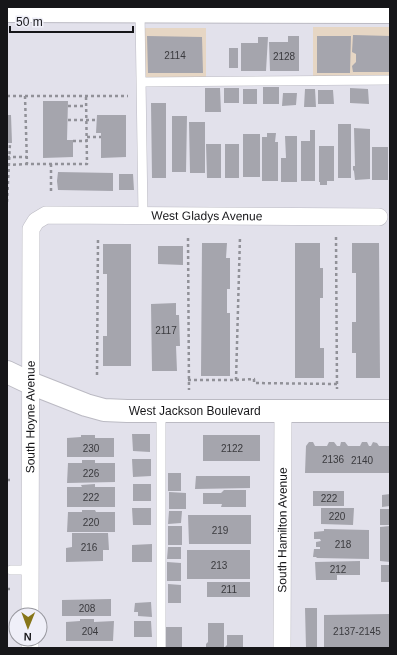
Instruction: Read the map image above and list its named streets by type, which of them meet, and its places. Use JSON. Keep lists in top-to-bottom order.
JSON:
{
  "streets": {
    "street": [
      "West Gladys Avenue",
      "West Jackson Boulevard",
      "South Hoyne Avenue",
      "South Hamilton Avenue"
    ]
  },
  "crossings": [
    ["West Gladys Avenue", "South Hoyne Avenue"],
    ["West Jackson Boulevard", "South Hoyne Avenue"],
    ["West Jackson Boulevard", "South Hamilton Avenue"]
  ],
  "house_numbers": [
    "2114",
    "2128",
    "2117",
    "230",
    "2122",
    "2136",
    "2140",
    "226",
    "222",
    "222",
    "220",
    "220",
    "219",
    "218",
    "216",
    "213",
    "212",
    "211",
    "208",
    "204",
    "2137-2145"
  ],
  "scale_bar": "50 m",
  "north": "bottom"
}
